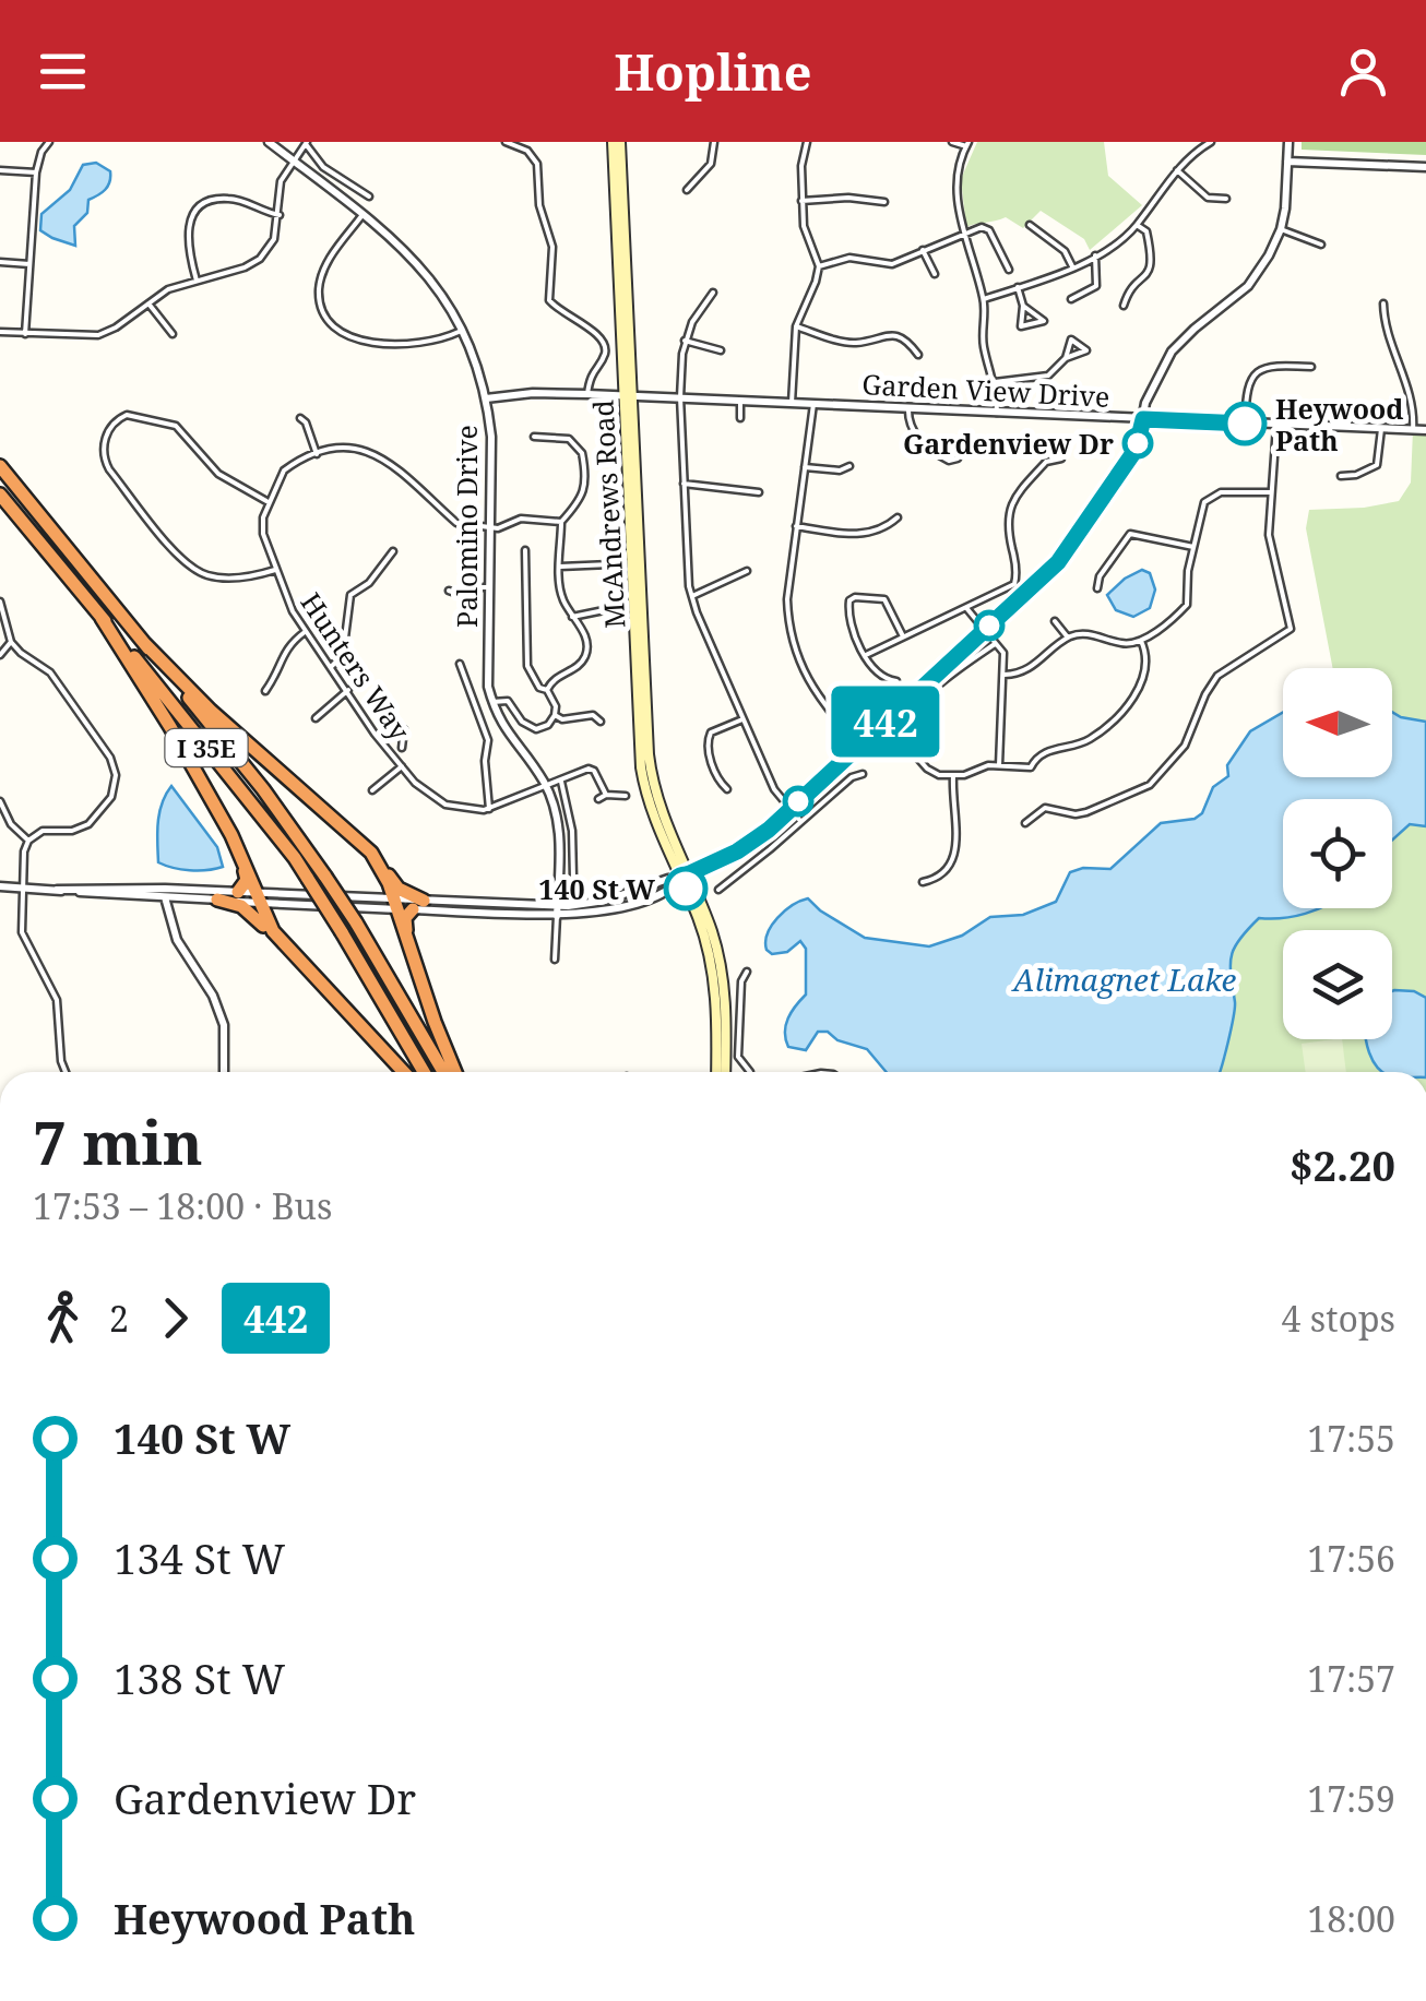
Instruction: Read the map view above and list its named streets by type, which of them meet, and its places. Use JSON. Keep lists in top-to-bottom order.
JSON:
{
  "streets": {
    "highway": ["I 35E"],
    "main road": ["McAndrews Road"],
    "street": ["Garden View Drive", "Palomino Drive", "Hunters Way"]
  },
  "crossings": [
    ["Garden View Drive", "McAndrews Road"],
    ["Garden View Drive", "Palomino Drive"]
  ],
  "water": ["Alimagnet Lake"],
  "places": ["Heywood Path", "Gardenview Dr", "140 St W"],
  "lines": ["bus line 442"],
  "north": "left",
  "page": {
    "header": "Hopline",
    "on_map": "442",
    "heading": ["7 min", "17:53 – 18:00 · Bus", "$2.20"],
    "legs": ["2", "442", "4 stops"],
    "list": [
      {
        "name": "140 St W",
        "value": "17:55"
      },
      {
        "name": "134 St W",
        "value": "17:56"
      },
      {
        "name": "138 St W",
        "value": "17:57"
      },
      {
        "name": "Gardenview Dr",
        "value": "17:59"
      },
      {
        "name": "Heywood Path",
        "value": "18:00"
      }
    ]
  }
}
